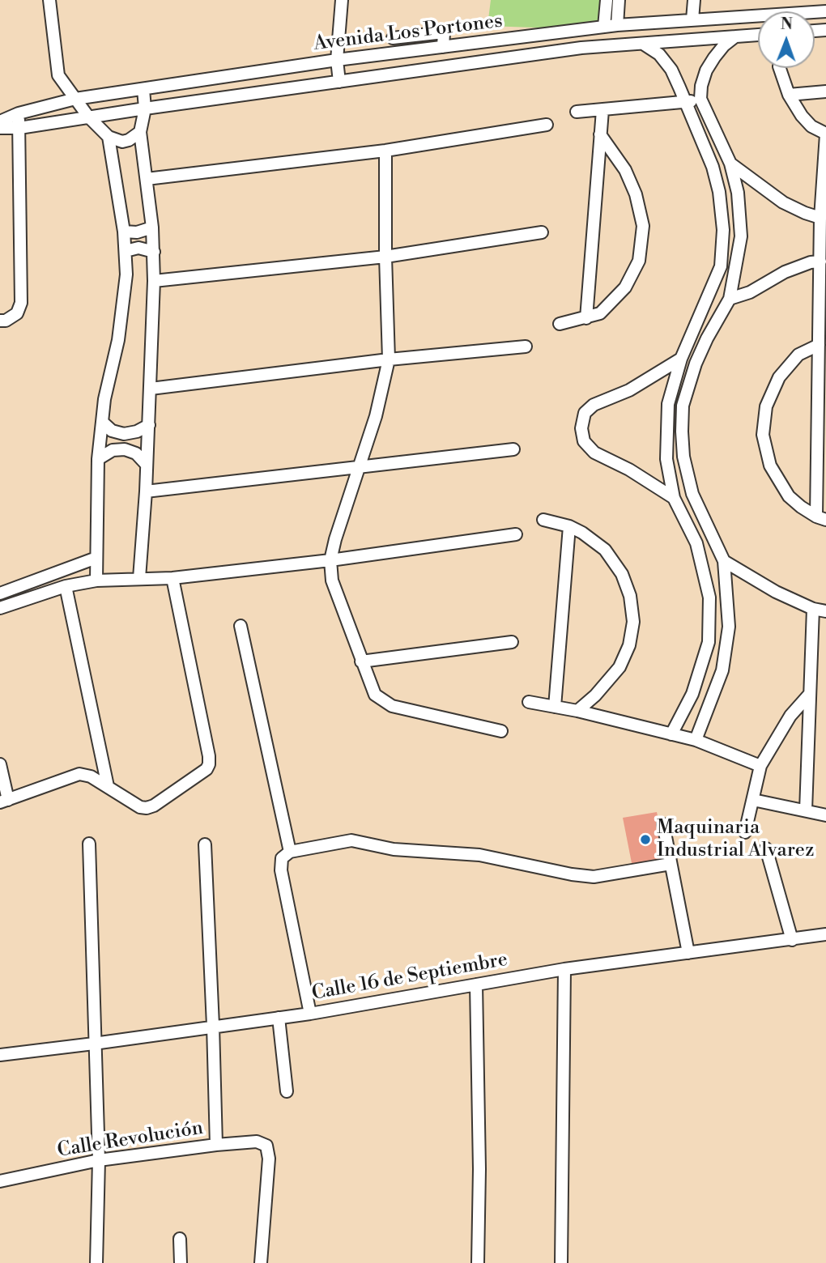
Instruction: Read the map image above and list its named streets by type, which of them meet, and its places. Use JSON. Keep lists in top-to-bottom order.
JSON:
{
  "streets": {
    "street": ["Avenida Los Portones", "Calle 16 de Septiembre", "Calle Revolución"]
  },
  "places": ["Maquinaria Industrial Alvarez"],
  "north": "top"
}
